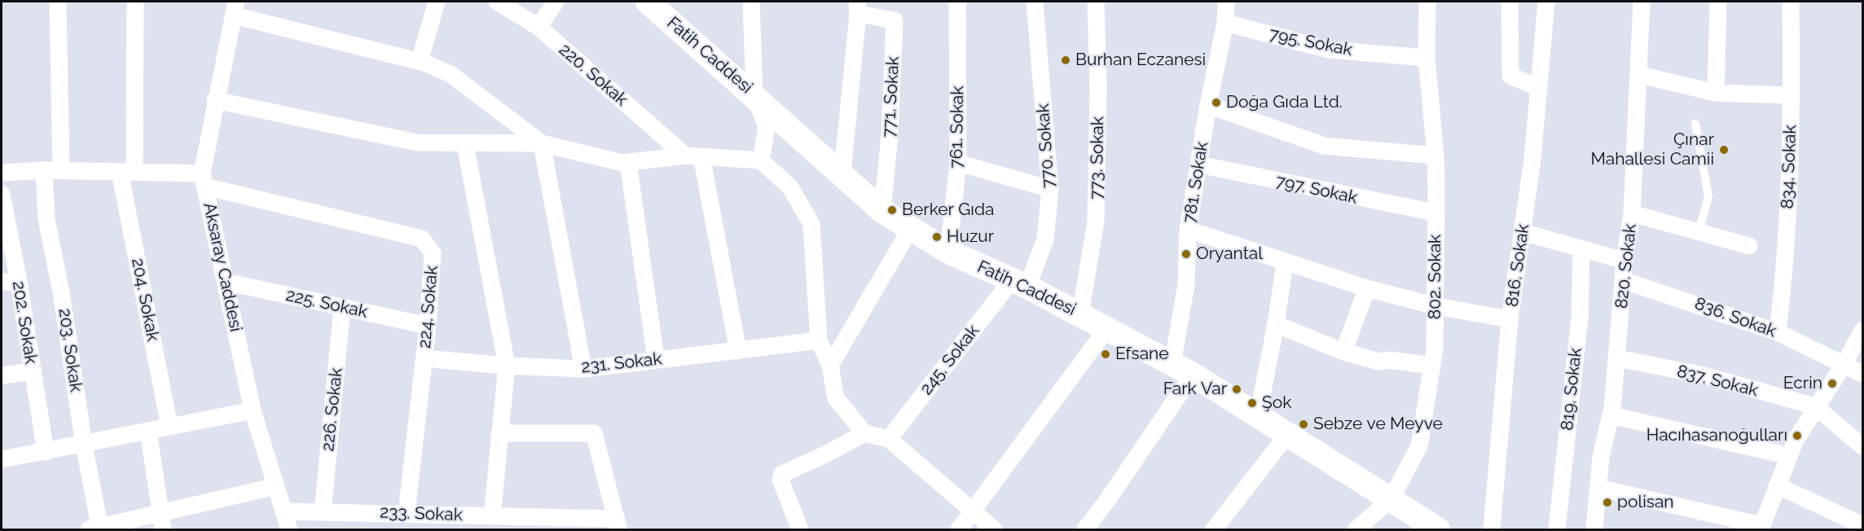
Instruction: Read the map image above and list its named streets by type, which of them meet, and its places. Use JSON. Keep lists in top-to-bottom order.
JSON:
{
  "streets": {
    "main road": ["Fatih Caddesi"],
    "street": [
      "795. Sokak",
      "220. Sokak",
      "771. Sokak",
      "761. Sokak",
      "770. Sokak",
      "773. Sokak",
      "834. Sokak",
      "781. Sokak",
      "797. Sokak",
      "816. Sokak",
      "820. Sokak",
      "Aksaray Caddesi",
      "802. Sokak",
      "204. Sokak",
      "225. Sokak",
      "224. Sokak",
      "836. Sokak",
      "202. Sokak",
      "203. Sokak",
      "245. Sokak",
      "231. Sokak",
      "837. Sokak",
      "819. Sokak",
      "226. Sokak",
      "233. Sokak"
    ]
  },
  "crossings": [
    ["795. Sokak", "781. Sokak"],
    ["795. Sokak", "802. Sokak"],
    ["Fatih Caddesi", "771. Sokak"],
    ["Fatih Caddesi", "761. Sokak"],
    ["Fatih Caddesi", "770. Sokak"],
    ["Fatih Caddesi", "773. Sokak"],
    ["Fatih Caddesi", "781. Sokak"],
    ["Fatih Caddesi", "802. Sokak"],
    ["Fatih Caddesi", "245. Sokak"],
    ["770. Sokak", "245. Sokak"],
    ["834. Sokak", "836. Sokak"],
    ["781. Sokak", "797. Sokak"],
    ["797. Sokak", "802. Sokak"],
    ["820. Sokak", "836. Sokak"],
    ["820. Sokak", "837. Sokak"],
    ["Aksaray Caddesi", "225. Sokak"],
    ["Aksaray Caddesi", "224. Sokak"],
    ["Aksaray Caddesi", "233. Sokak"],
    ["204. Sokak", "224. Sokak"],
    ["225. Sokak", "224. Sokak"],
    ["225. Sokak", "226. Sokak"],
    ["224. Sokak", "203. Sokak"],
    ["224. Sokak", "231. Sokak"],
    ["224. Sokak", "233. Sokak"],
    ["226. Sokak", "233. Sokak"]
  ],
  "places": [
    "Burhan Eczanesi",
    "Doğa Gıda Ltd.",
    "Çınar Mahallesi Camii",
    "Berker Gıda",
    "Huzur",
    "Oryantal",
    "Efsane",
    "Ecrin",
    "Fark Var",
    "Şok",
    "Sebze ve Meyve",
    "Hacıhasanoğulları",
    "polisan"
  ]
}
